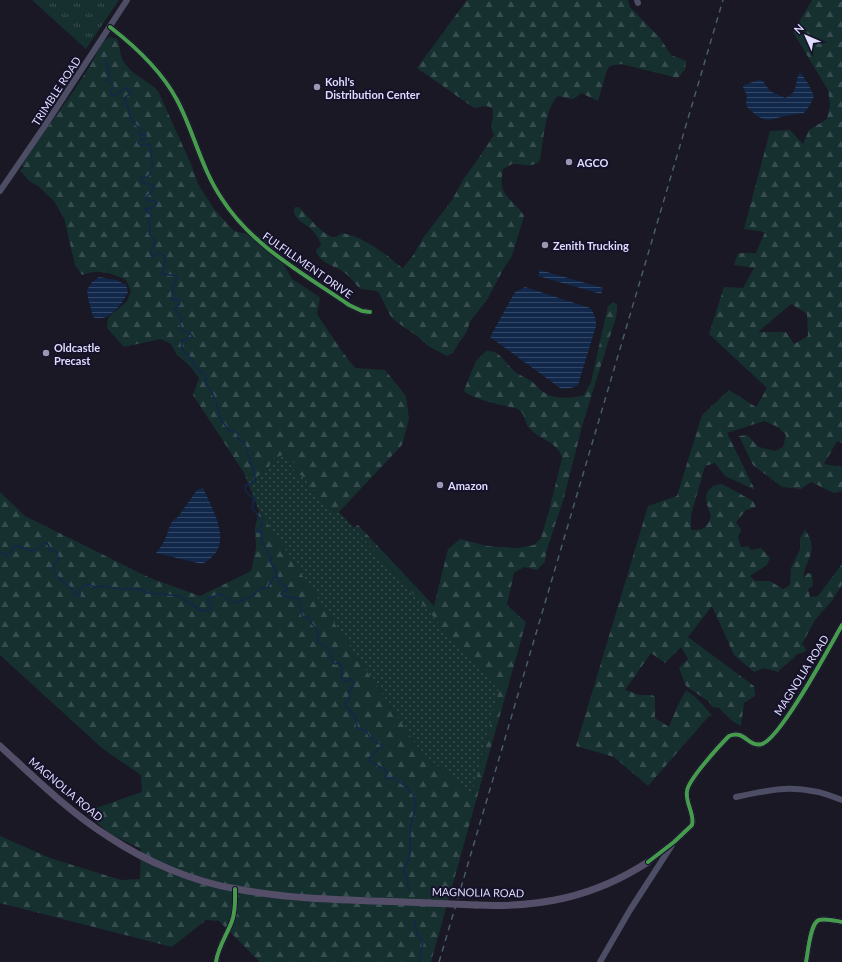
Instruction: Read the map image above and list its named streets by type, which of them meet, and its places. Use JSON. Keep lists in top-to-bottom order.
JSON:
{
  "streets": {
    "main road": ["MAGNOLIA ROAD"],
    "street": ["TRIMBLE ROAD", "FULFILLMENT DRIVE"]
  },
  "crossings": [
    ["TRIMBLE ROAD", "FULFILLMENT DRIVE"]
  ],
  "places": [
    "Kohl's Distribution Center",
    "AGCO",
    "Zenith Trucking",
    "Oldcastle Precast",
    "Amazon"
  ],
  "north": "top left"
}
